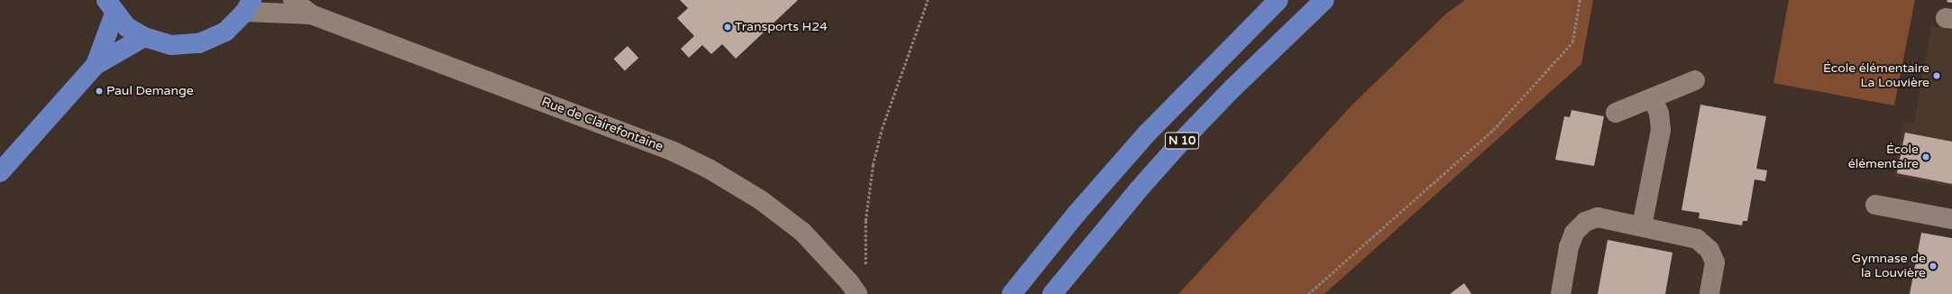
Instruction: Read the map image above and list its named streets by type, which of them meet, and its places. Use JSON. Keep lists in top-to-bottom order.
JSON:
{
  "streets": {
    "main road": ["N 10"],
    "street": ["Rue de Clairefontaine"]
  },
  "places": [
    "Transports H24",
    "École élémentaire La Louvière",
    "Paul Demange",
    "École élémentaire",
    "Gymnase de la Louvière"
  ]
}
